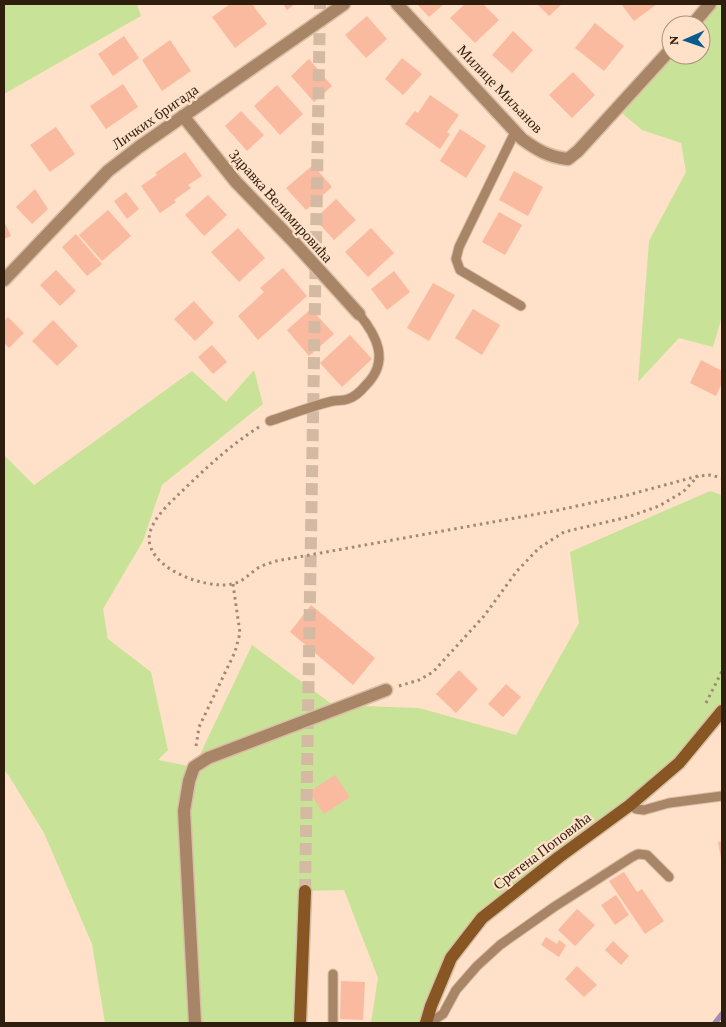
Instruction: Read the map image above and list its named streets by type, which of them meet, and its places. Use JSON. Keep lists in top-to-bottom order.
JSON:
{
  "streets": {
    "street": [
      "Милице Миљанов",
      "Личких бригада",
      "Здравка Велимировића",
      "Сретена Поповића"
    ]
  },
  "crossings": [
    ["Личких бригада", "Здравка Велимировића"]
  ],
  "north": "left"
}
